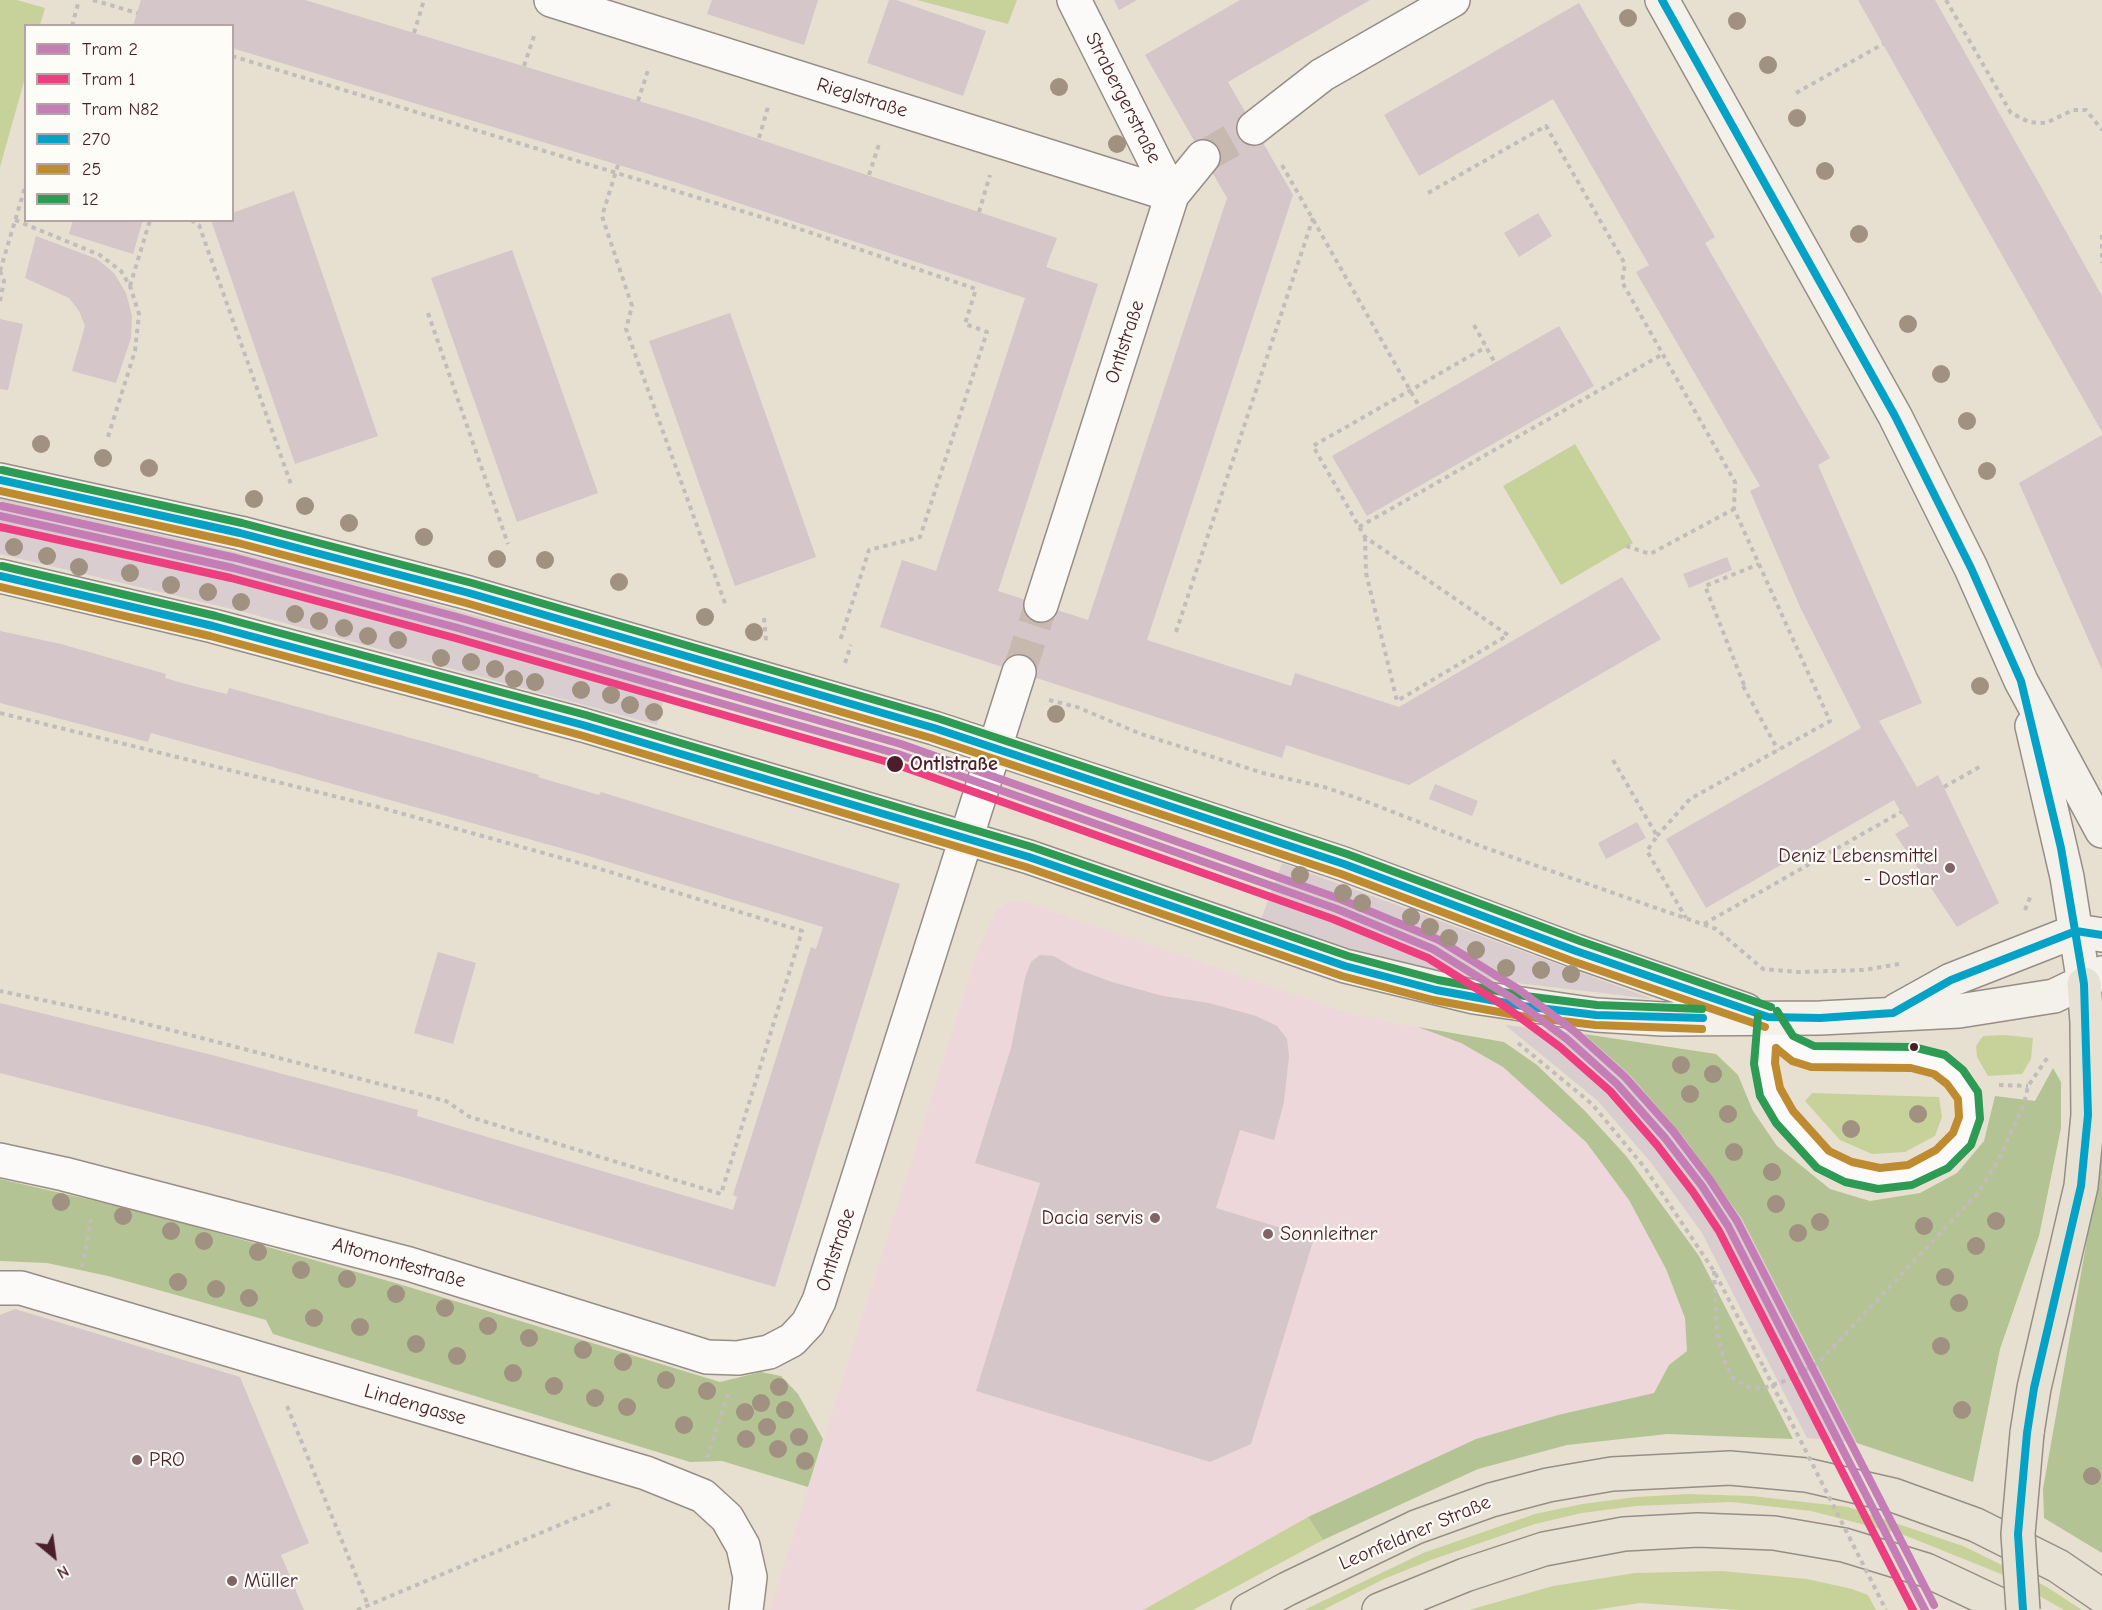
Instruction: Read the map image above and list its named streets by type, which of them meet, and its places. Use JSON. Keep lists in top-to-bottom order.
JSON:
{
  "streets": {
    "main road": ["Leonfeldner Straße"],
    "street": [
      "Rieglstraße",
      "Strabergerstraße",
      "Ontlstraße",
      "Altomontestraße",
      "Lindengasse"
    ]
  },
  "crossings": [
    ["Rieglstraße", "Strabergerstraße"],
    ["Rieglstraße", "Ontlstraße"],
    ["Strabergerstraße", "Ontlstraße"],
    ["Ontlstraße", "Altomontestraße"]
  ],
  "places": [
    "Ontlstraße",
    "Deniz Lebensmittel - Dostlar",
    "Dacia servis",
    "Sonnleitner",
    "PRO",
    "Müller"
  ],
  "lines": [
    "transit line 270",
    "transit line 12",
    "transit line 25",
    "tram line N82",
    "tram line 2",
    "tram line 1"
  ],
  "legend": [
    "Tram 2",
    "Tram 1",
    "Tram N82",
    "270",
    "25",
    "12"
  ],
  "north": "bottom right"
}
